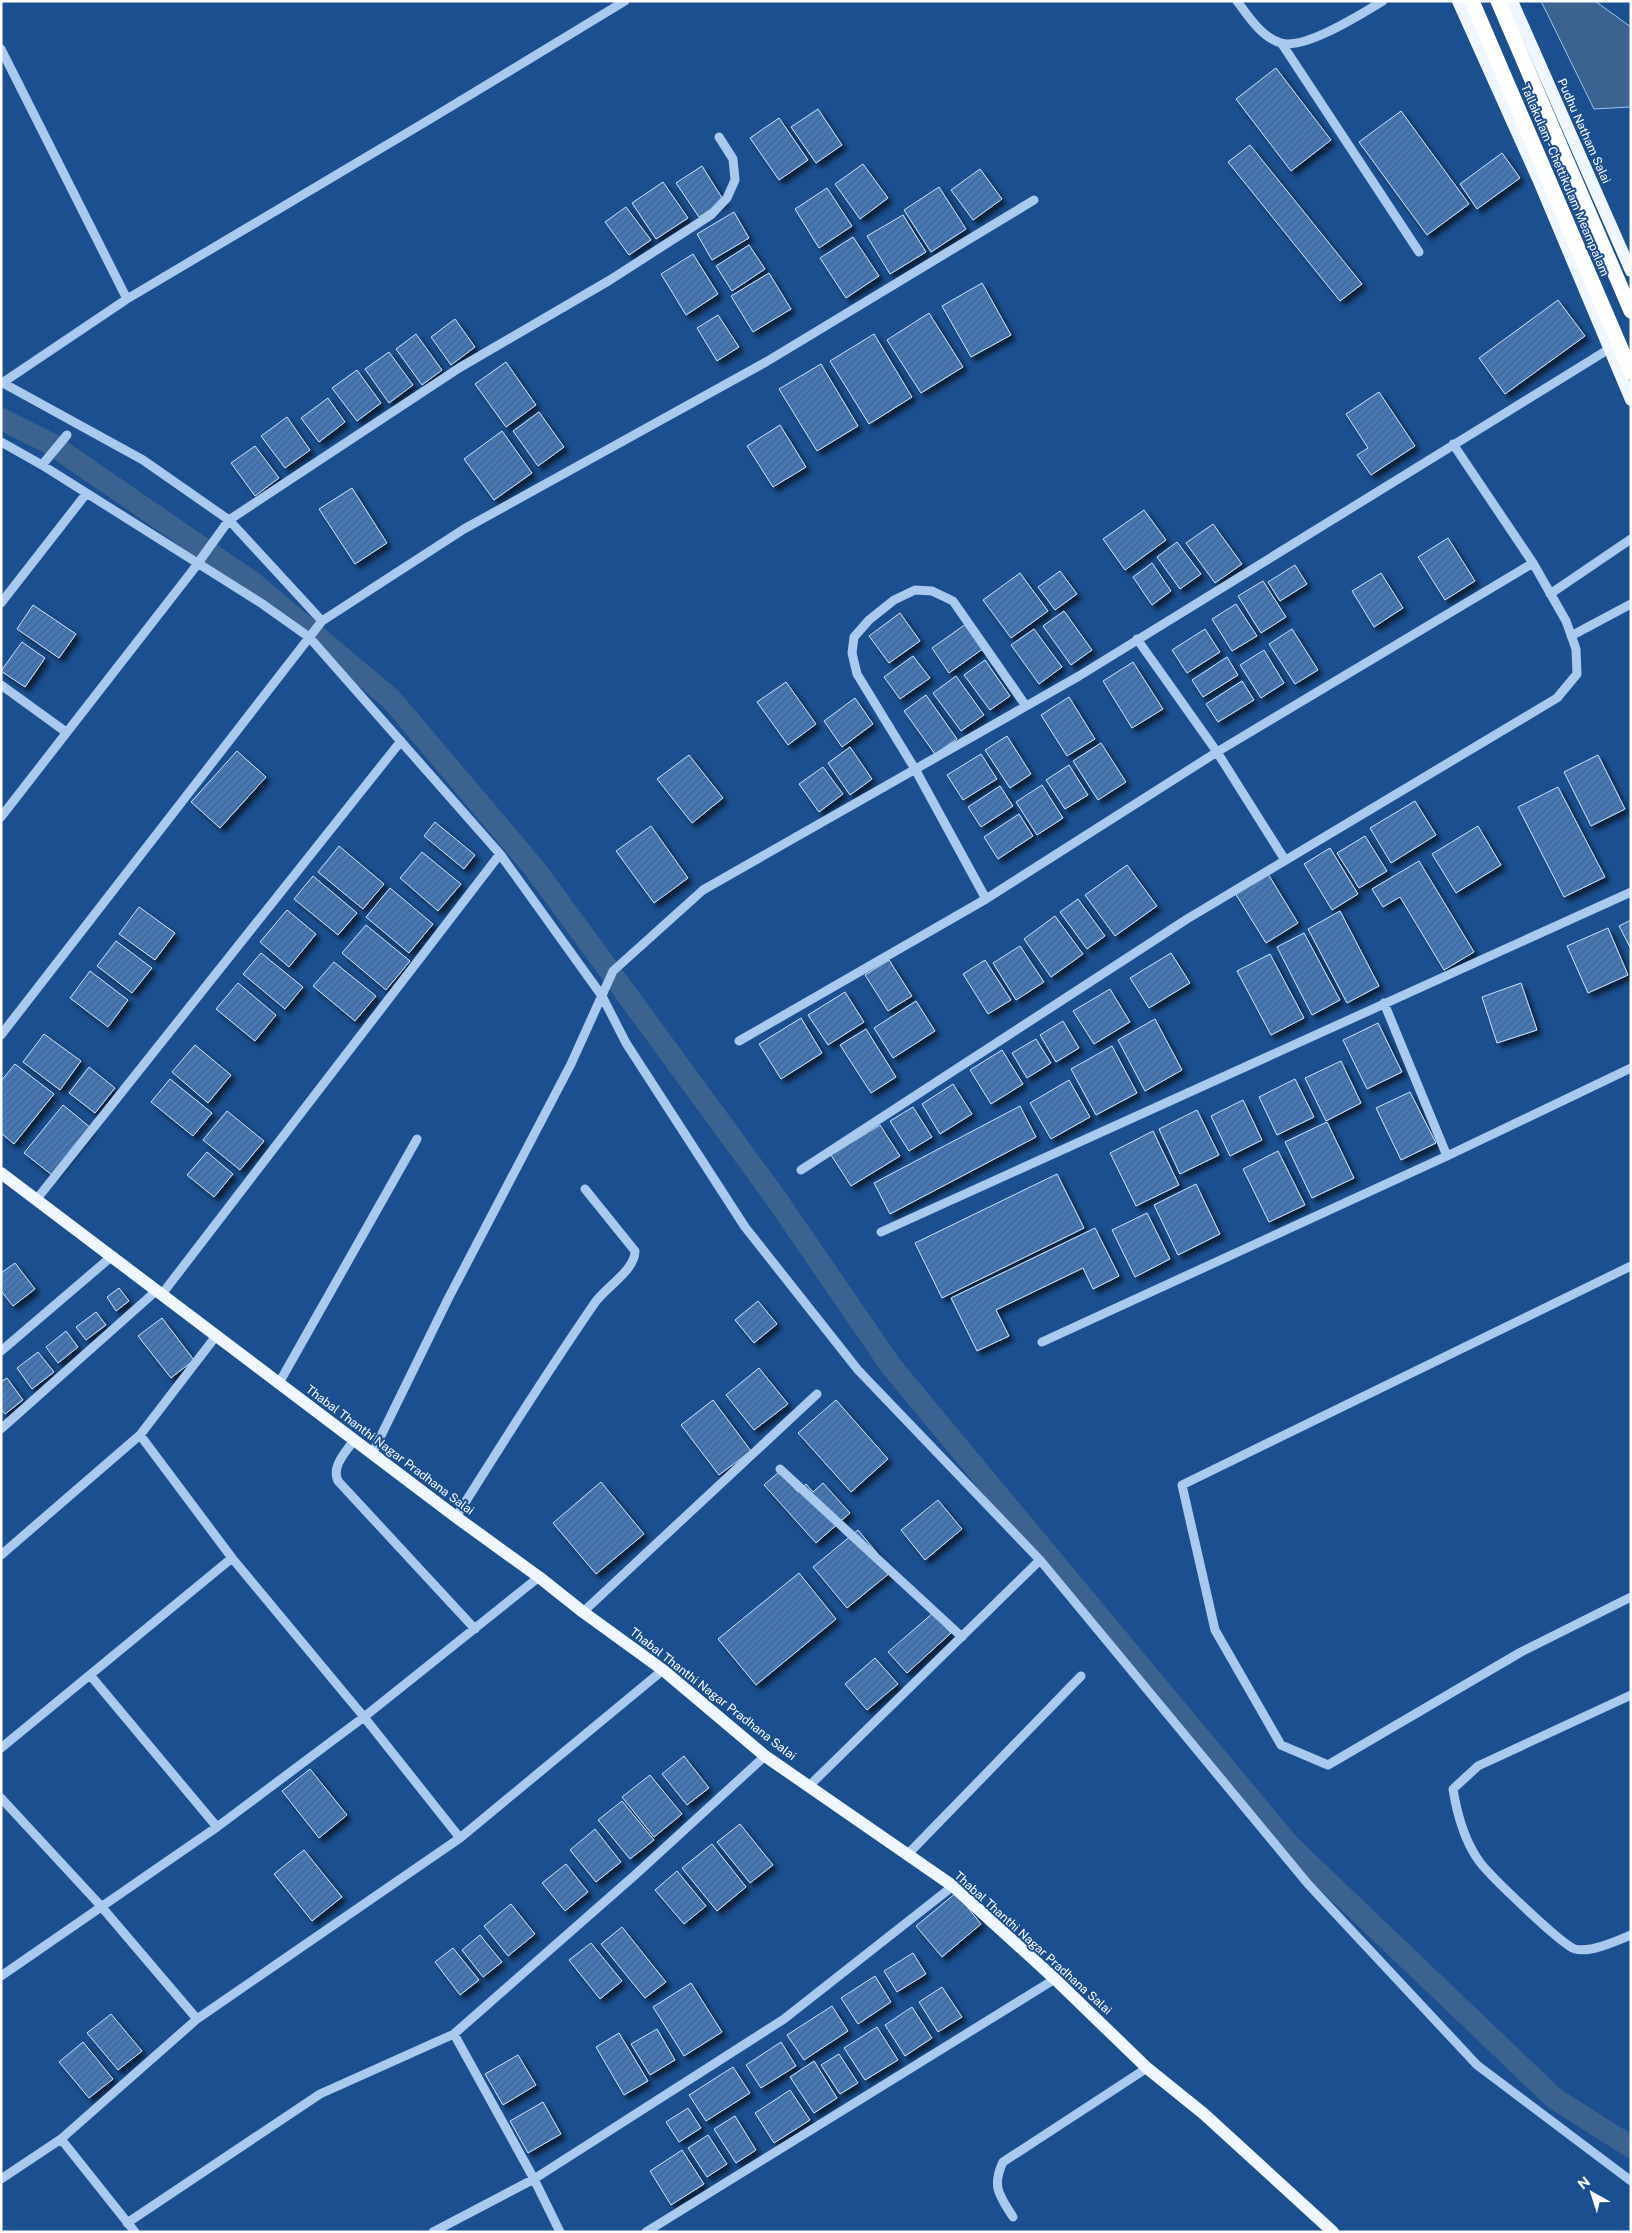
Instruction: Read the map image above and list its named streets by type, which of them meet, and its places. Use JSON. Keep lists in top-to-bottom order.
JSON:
{
  "streets": {
    "highway": ["Tallakulam - Chettikulam Meampalam"],
    "main road": ["Pudhu Natham Salai", "Thabal Thanthi Nagar Pradhana Salai"]
  },
  "north": "top left"
}
